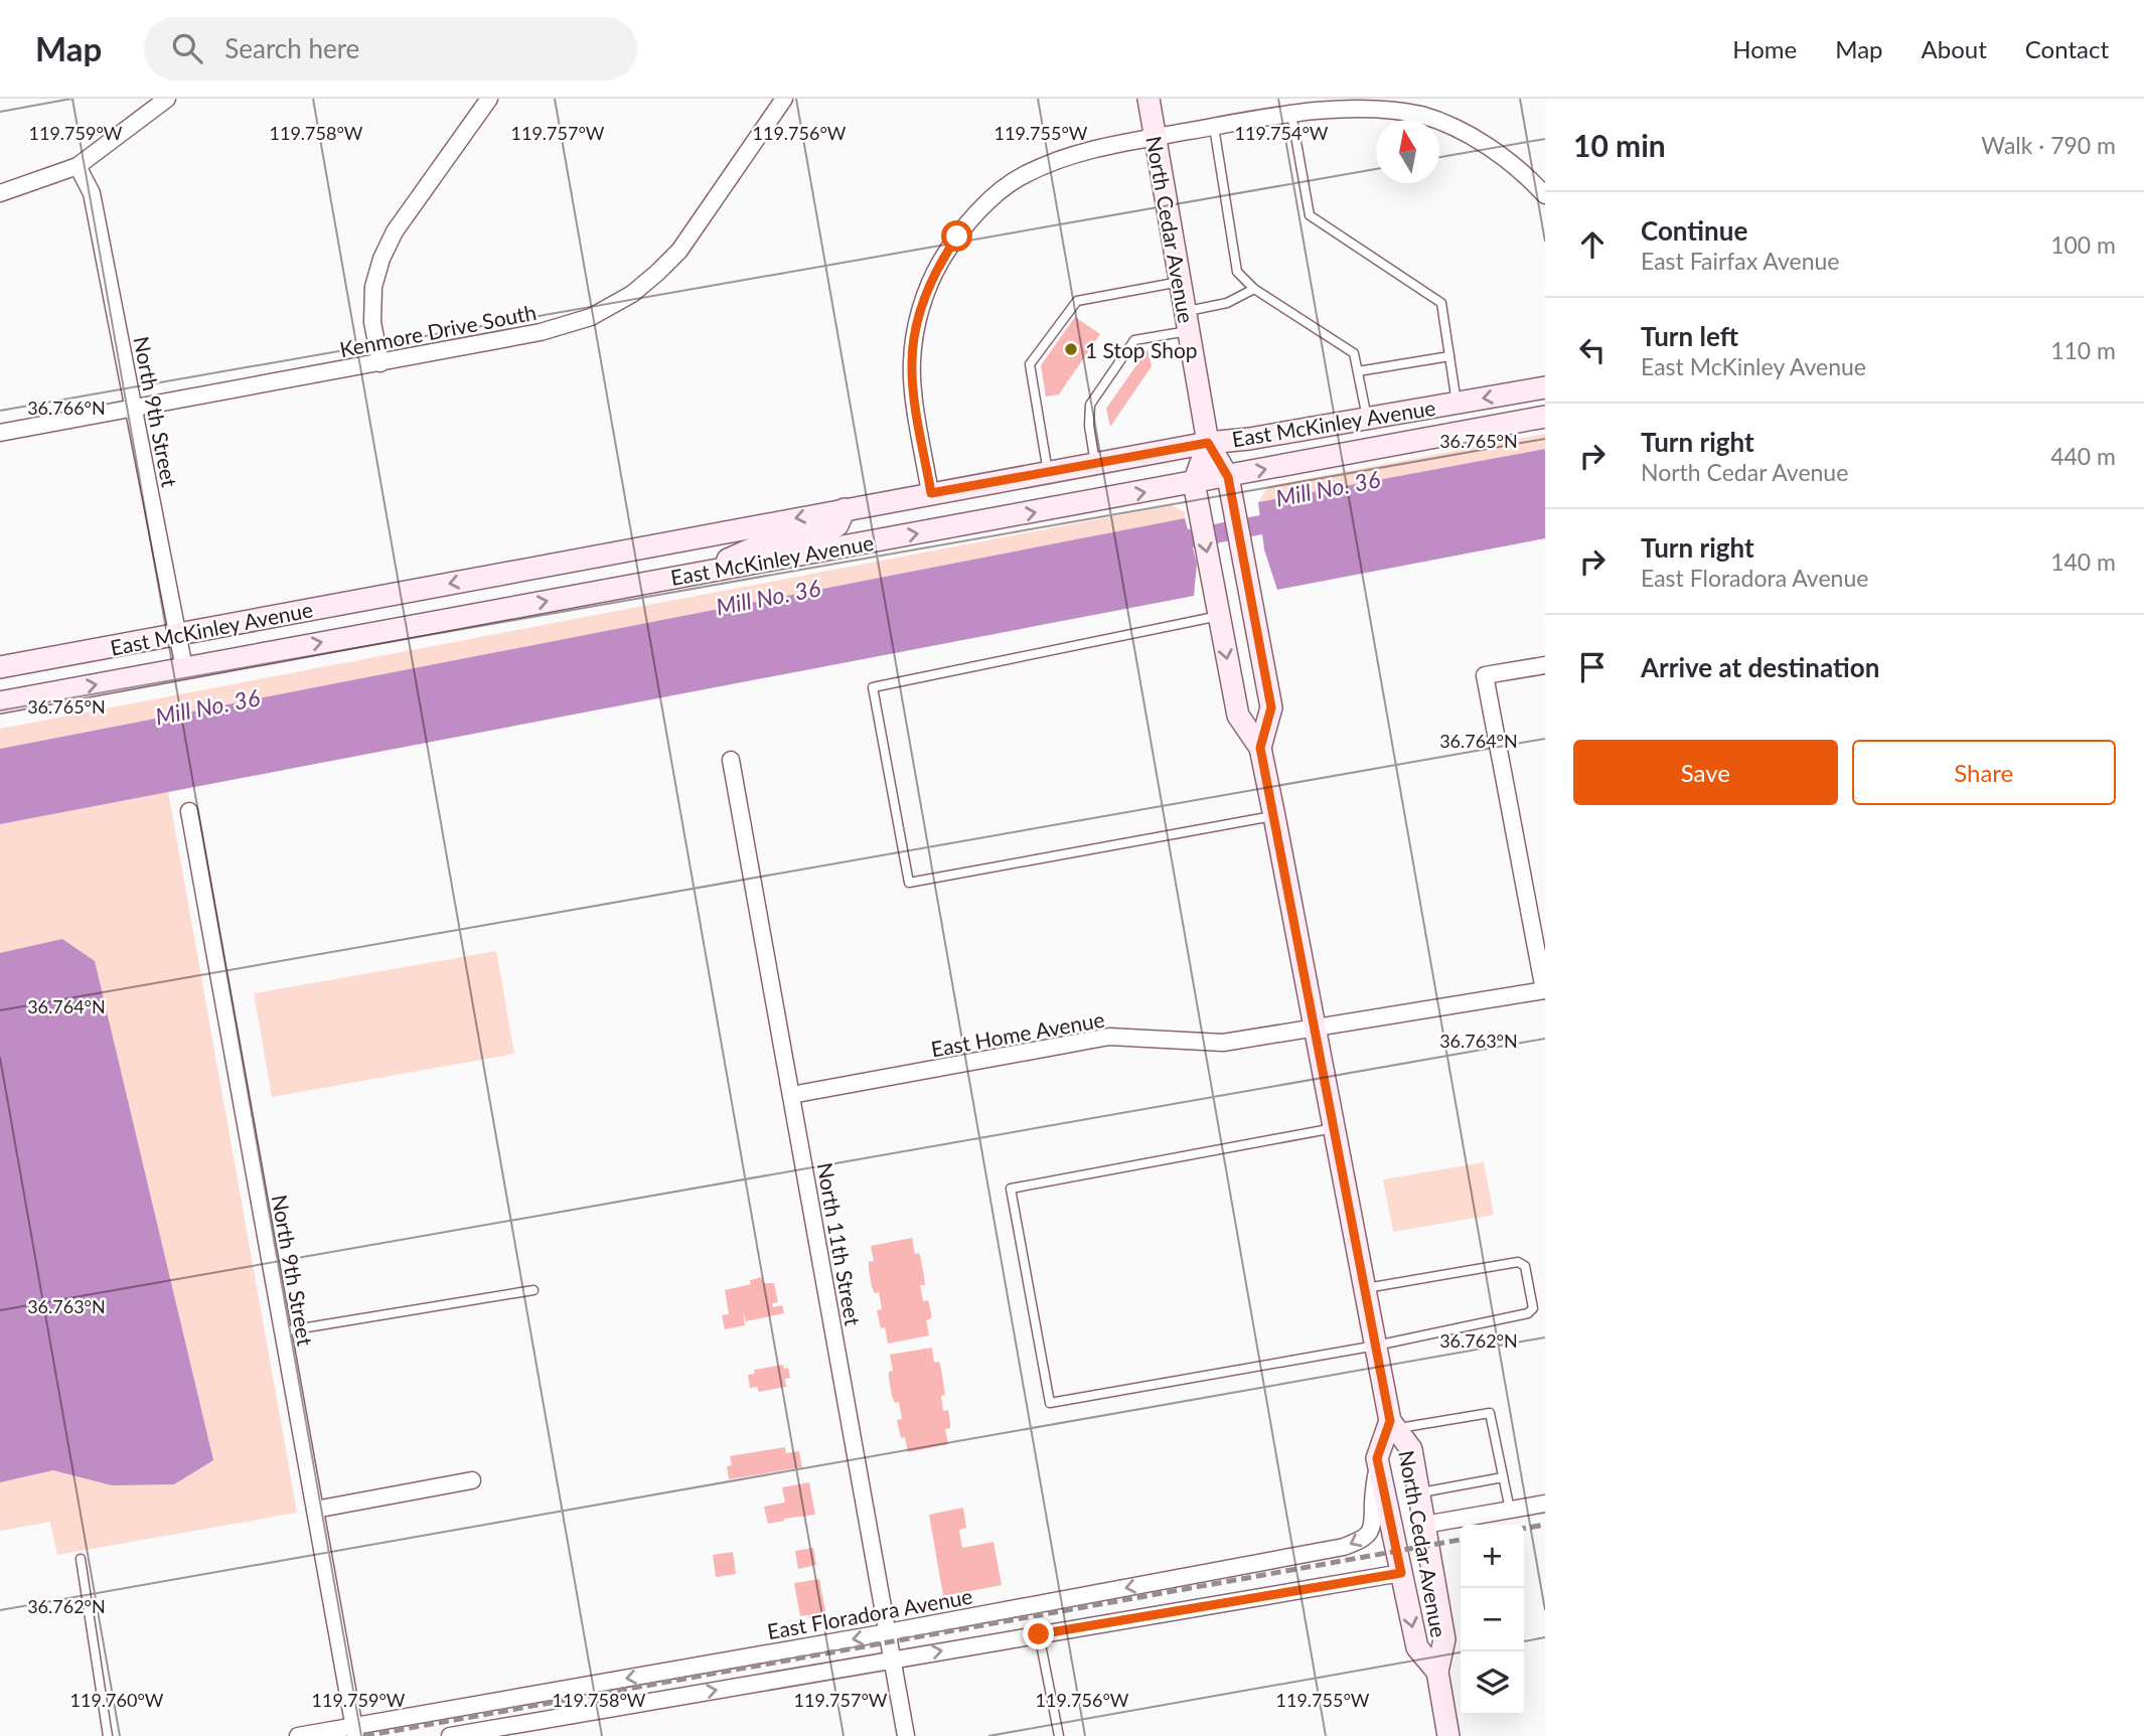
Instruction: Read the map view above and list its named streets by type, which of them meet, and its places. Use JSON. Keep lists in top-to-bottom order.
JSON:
{
  "streets": {
    "main road": ["North Cedar Avenue", "East McKinley Avenue"],
    "street": [
      "Kenmore Drive South",
      "North 9th Street",
      "East Home Avenue",
      "North 11th Street",
      "East Floradora Avenue"
    ]
  },
  "crossings": [
    ["North Cedar Avenue", "East McKinley Avenue"],
    ["North Cedar Avenue", "East Home Avenue"],
    ["North Cedar Avenue", "East Floradora Avenue"],
    ["Kenmore Drive South", "North 9th Street"],
    ["North 9th Street", "East McKinley Avenue"],
    ["North 9th Street", "East Floradora Avenue"],
    ["East Home Avenue", "North 11th Street"],
    ["North 11th Street", "East Floradora Avenue"]
  ],
  "water": ["Mill No. 36"],
  "places": ["1 Stop Shop"],
  "north": "top",
  "page": {
    "header": "Map",
    "search": "Search here",
    "nav": [
      "Home",
      "Map",
      "About",
      "Contact"
    ],
    "heading": ["10 min", "Walk · 790 m"],
    "list": [
      ["Continue", "East Fairfax Avenue", "100 m"],
      ["Turn left", "East McKinley Avenue", "110 m"],
      ["Turn right", "North Cedar Avenue", "440 m"],
      ["Turn right", "East Floradora Avenue", "140 m"],
      "Arrive at destination"
    ],
    "buttons": ["Save", "Share"],
    "map_buttons": ["+", "−"]
  },
  "coordinates": [
    "119.759°W",
    "119.758°W",
    "119.757°W",
    "119.756°W",
    "119.755°W",
    "119.754°W",
    "36.766°N",
    "36.765°N",
    "36.764°N",
    "36.763°N",
    "36.762°N",
    "119.760°W"
  ]
}
